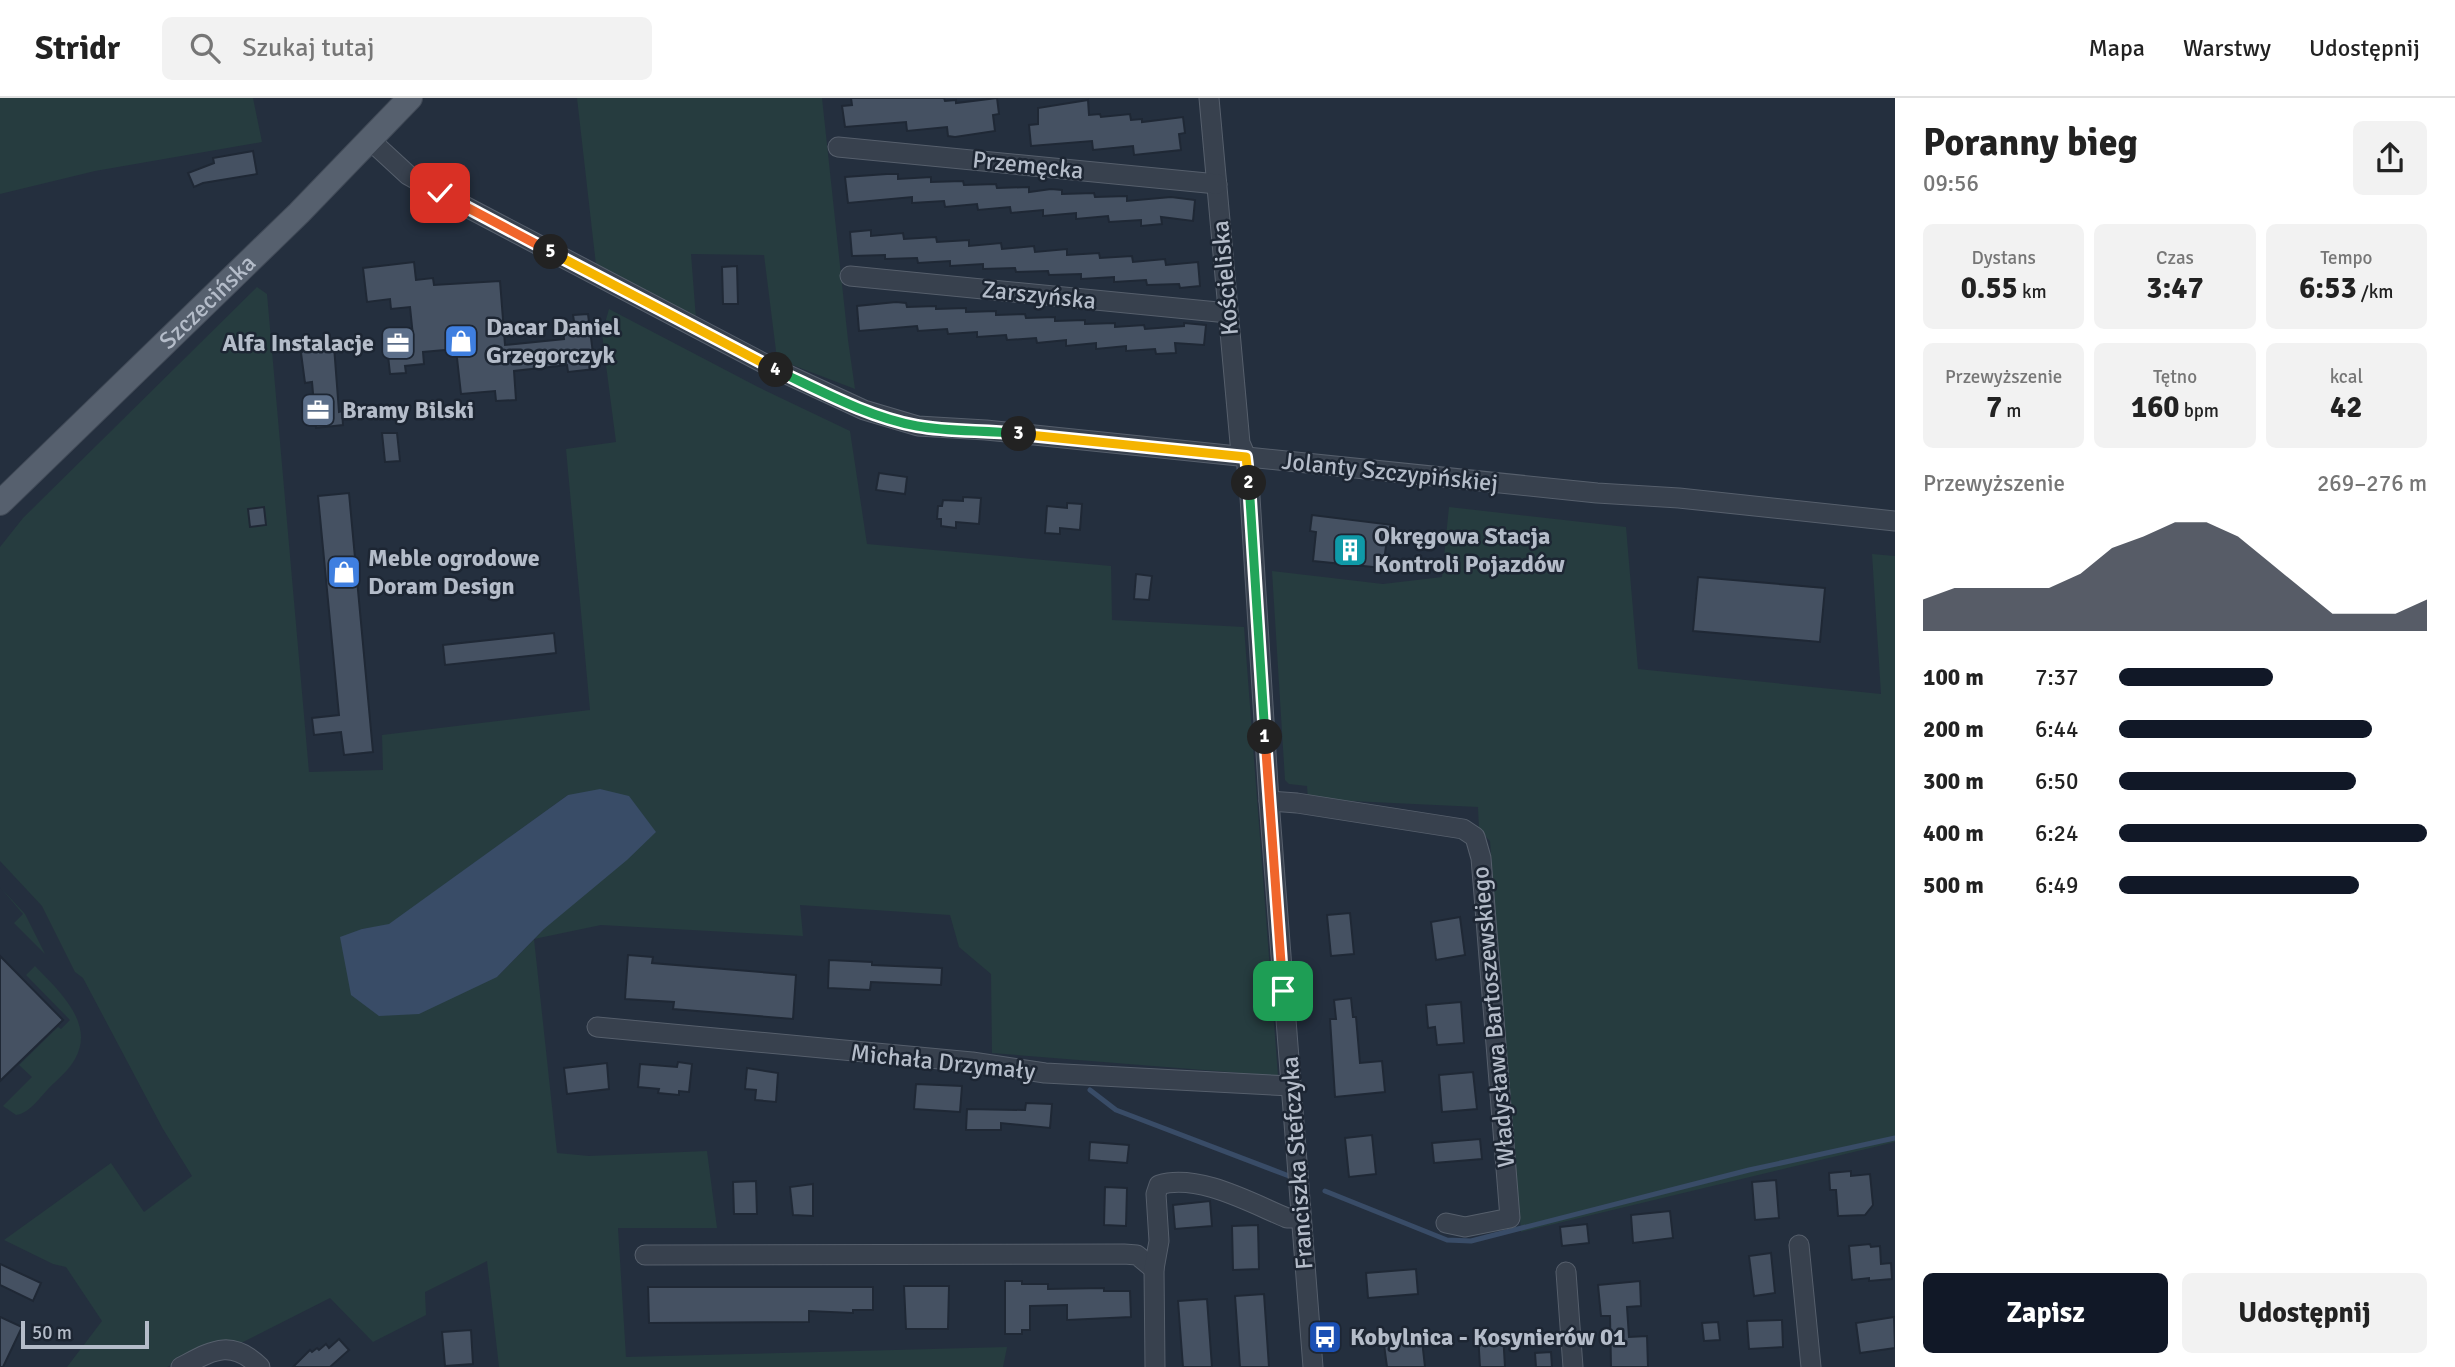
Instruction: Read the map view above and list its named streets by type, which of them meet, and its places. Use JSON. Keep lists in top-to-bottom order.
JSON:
{
  "streets": {
    "main road": ["Szczecińska"],
    "street": [
      "Przemęcka",
      "Kościeliska",
      "Zarszyńska",
      "Jolanty Szczypińskiej",
      "Władysława Bartoszewskiego",
      "Michała Drzymały",
      "Franciszka Stefczyka"
    ]
  },
  "crossings": [
    ["Przemęcka", "Kościeliska"],
    ["Kościeliska", "Zarszyńska"],
    ["Kościeliska", "Jolanty Szczypińskiej"],
    ["Kościeliska", "Franciszka Stefczyka"],
    ["Szczecińska", "Jolanty Szczypińskiej"],
    ["Jolanty Szczypińskiej", "Franciszka Stefczyka"],
    ["Władysława Bartoszewskiego", "Franciszka Stefczyka"],
    ["Michała Drzymały", "Franciszka Stefczyka"]
  ],
  "places": {
    "shop": ["Dacar Daniel Grzegorczyk", "Meble ogrodowe Doram Design"],
    "office": ["Alfa Instalacje", "Bramy Bilski"],
    "building": ["Okręgowa Stacja Kontroli Pojazdów"],
    "bus stop": ["Kobylnica - Kosynierów 01"]
  },
  "scale_bar": "50 m",
  "page": {
    "header": "Stridr",
    "search": "Szukaj tutaj",
    "nav": ["Mapa", "Warstwy", "Udostępnij"],
    "heading": ["Poranny bieg", "09:56"],
    "stats": [
      ["Dystans", "0.55 km"],
      ["Czas", "3:47"],
      ["Tempo", "6:53 /km"],
      ["Przewyższenie", "7 m"],
      ["Tętno", "160 bpm"],
      ["kcal", "42"]
    ],
    "pins": [
      "5",
      "4",
      "3",
      "2",
      "1"
    ],
    "chart": ["Przewyższenie", "269–276 m"],
    "list": [
      {
        "name": "100 m",
        "note": "7:37"
      },
      {
        "name": "200 m",
        "note": "6:44"
      },
      {
        "name": "300 m",
        "note": "6:50"
      },
      {
        "name": "400 m",
        "note": "6:24"
      },
      {
        "name": "500 m",
        "note": "6:49"
      }
    ],
    "buttons": ["Zapisz", "Udostępnij"],
    "scale": "50 m"
  }
}
